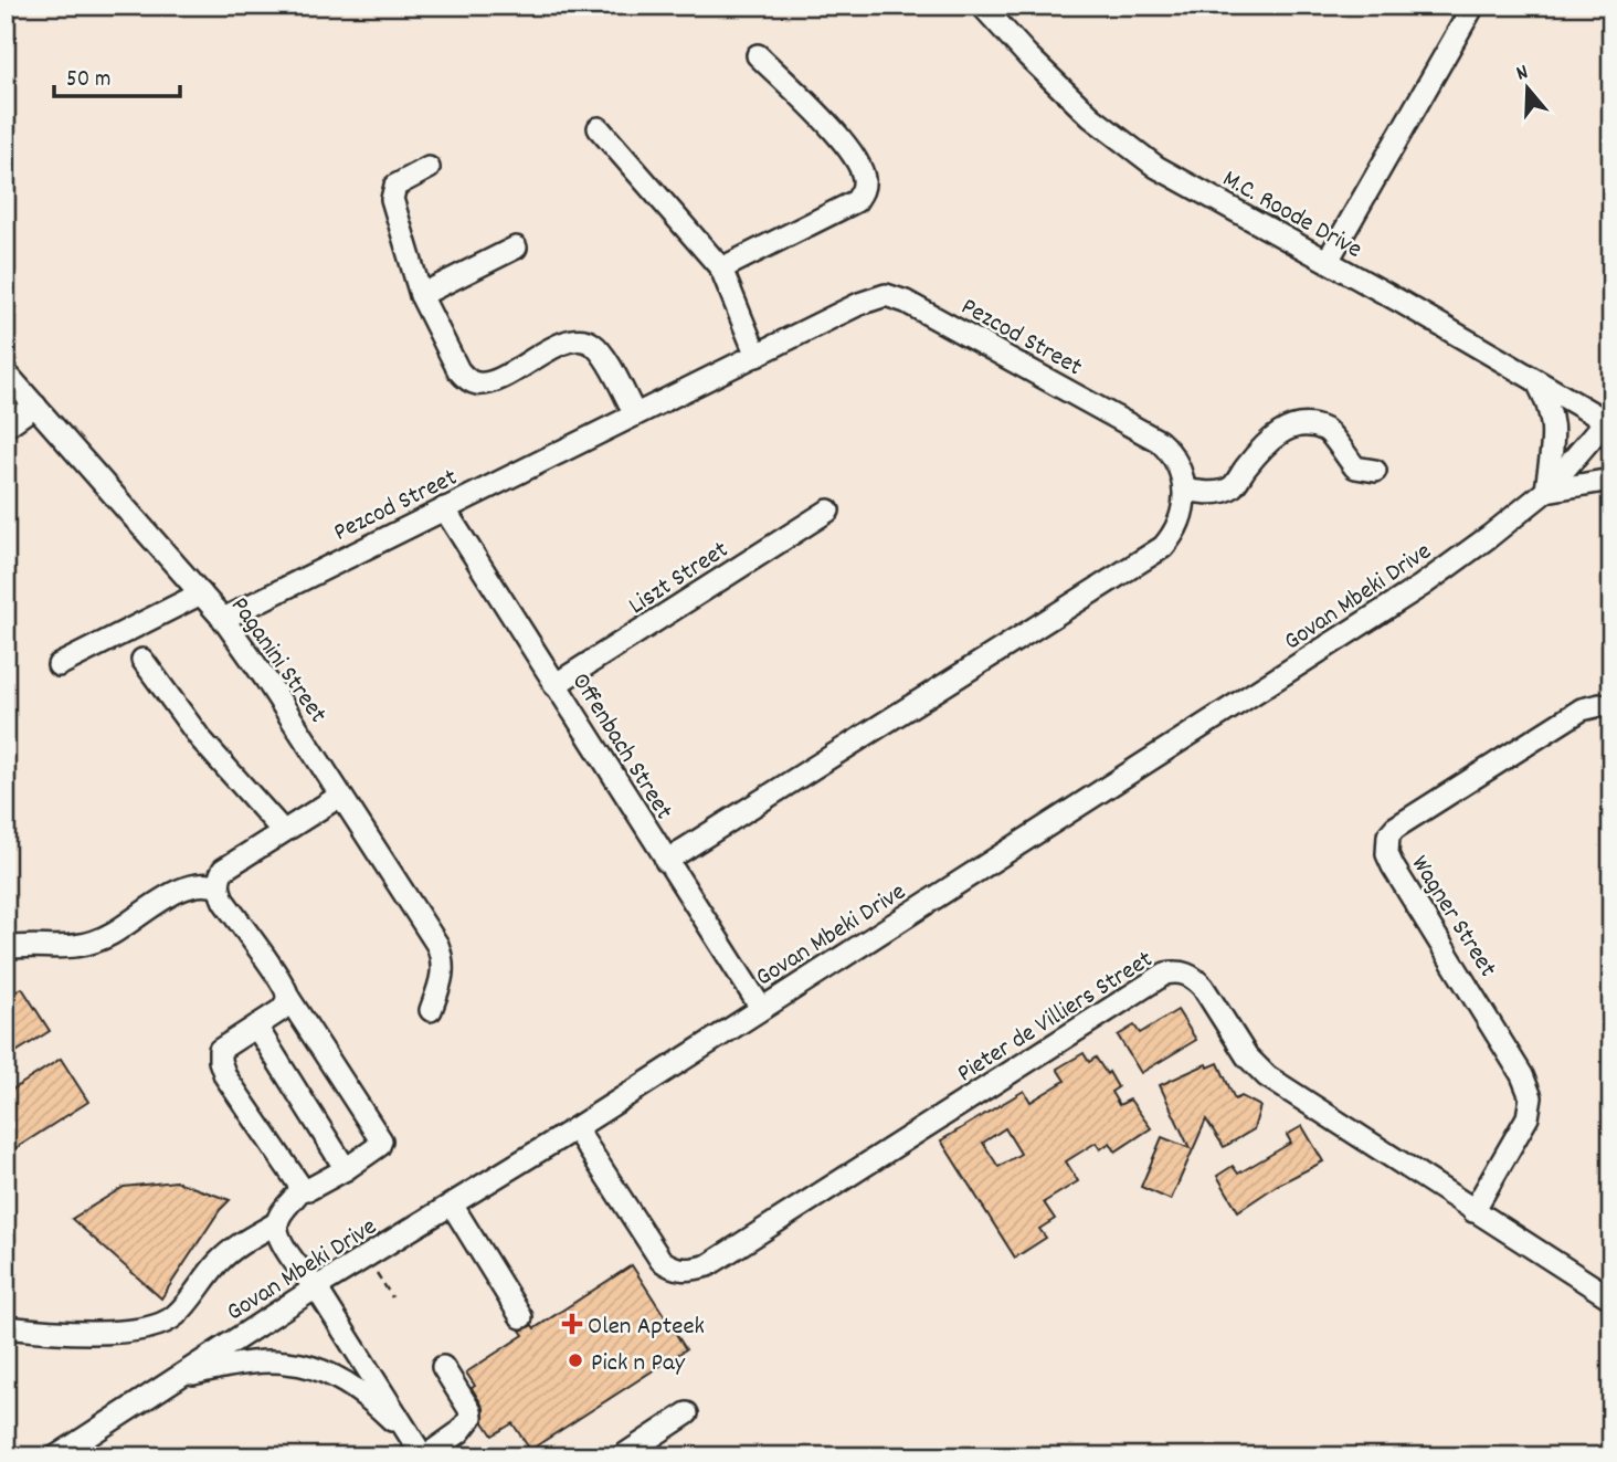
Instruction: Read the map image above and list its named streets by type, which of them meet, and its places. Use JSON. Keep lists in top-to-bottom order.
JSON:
{
  "streets": {
    "street": [
      "M.C. Roode Drive",
      "Pezcod Street",
      "Liszt Street",
      "Govan Mbeki Drive",
      "Paganini Street",
      "Offenbach Street",
      "Wagner Street",
      "Pieter de Villiers Street"
    ]
  },
  "crossings": [
    ["M.C. Roode Drive", "Govan Mbeki Drive"],
    ["Pezcod Street", "Paganini Street"],
    ["Pezcod Street", "Offenbach Street"],
    ["Liszt Street", "Offenbach Street"],
    ["Govan Mbeki Drive", "Offenbach Street"],
    ["Govan Mbeki Drive", "Pieter de Villiers Street"],
    ["Wagner Street", "Pieter de Villiers Street"]
  ],
  "places": {
    "health": ["Olen Apteek"],
    "other": ["Pick n Pay"]
  },
  "scale_bar": "50 m",
  "north": "top"
}
